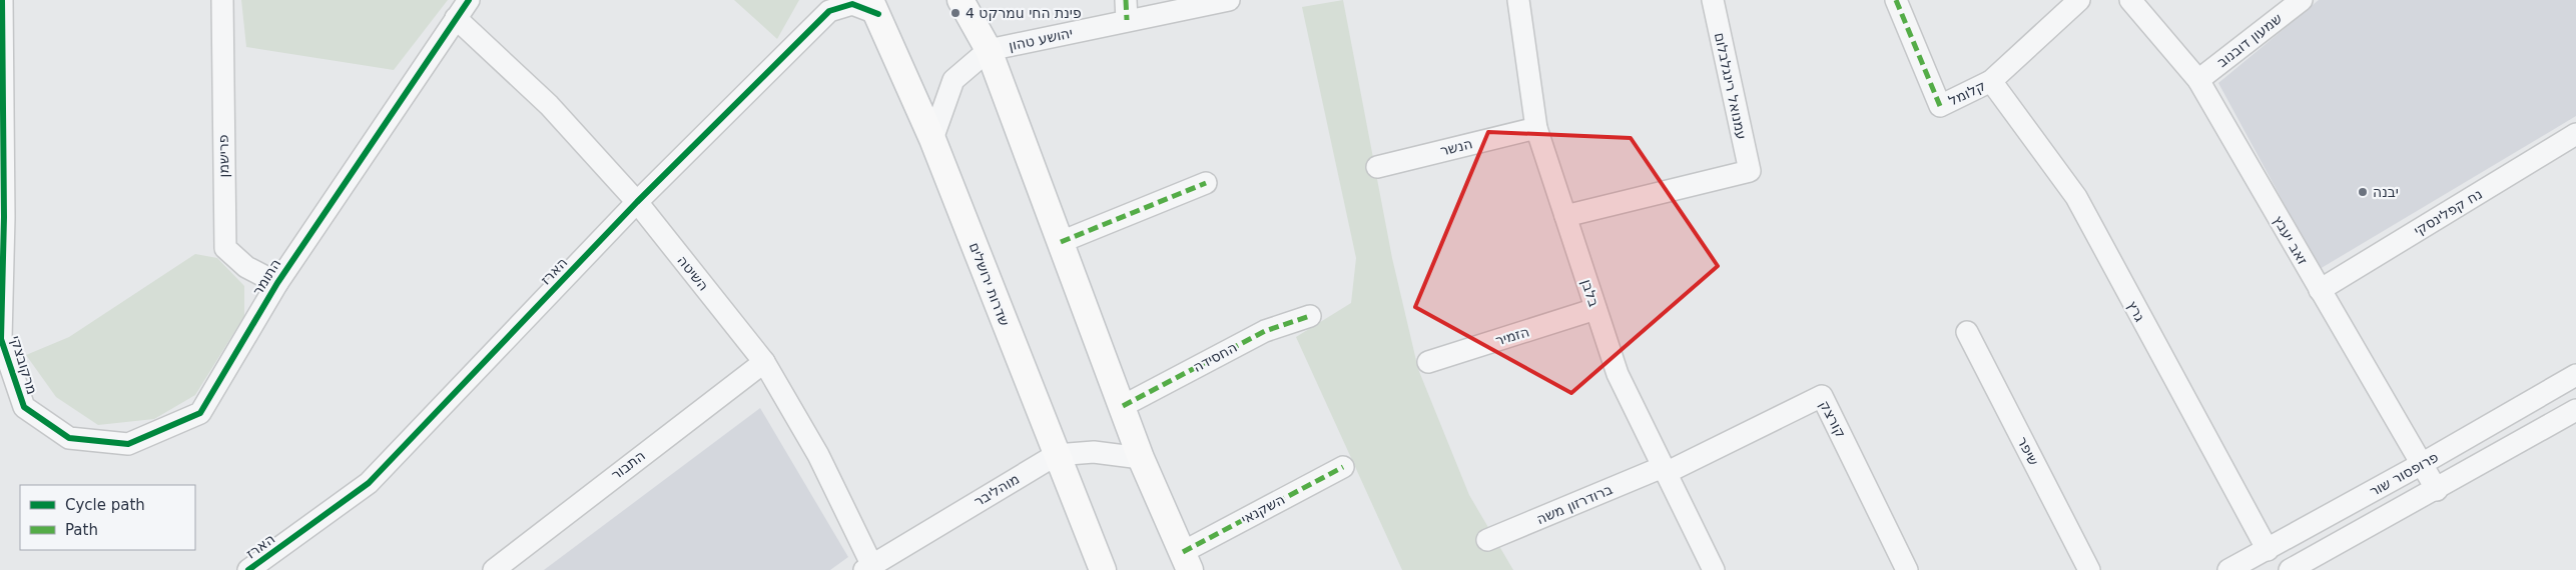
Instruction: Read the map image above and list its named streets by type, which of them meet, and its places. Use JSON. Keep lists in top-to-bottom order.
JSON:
{
  "streets": {
    "main road": ["שדרות ירושלים"],
    "street": [
      "יהושע טהון",
      "שמעון דובנוב",
      "עמנואל רינגלבלום",
      "קלומל",
      "הנשר",
      "פרישמן",
      "נח קפלינסקי",
      "זאב יעבץ",
      "הארז",
      "השיטה",
      "התומר",
      "בלבן",
      "גרץ",
      "הזמיר",
      "החסידה",
      "מרקובצקי",
      "קורצק",
      "שיפר",
      "התבור",
      "פרופסור שור",
      "מוהליבר",
      "ברודרזון משה",
      "השקנאי"
    ]
  },
  "crossings": [
    ["יהושע טהון", "שדרות ירושלים"],
    ["שמעון דובנוב", "זאב יעבץ"],
    ["עמנואל רינגלבלום", "בלבן"],
    ["קלומל", "גרץ"],
    ["הנשר", "בלבן"],
    ["פרישמן", "התומר"],
    ["נח קפלינסקי", "זאב יעבץ"],
    ["זאב יעבץ", "פרופסור שור"],
    ["הארז", "השיטה"],
    ["הארז", "שדרות ירושלים"],
    ["השיטה", "התומר"],
    ["השיטה", "התבור"],
    ["השיטה", "מוהליבר"],
    ["התומר", "מרקובצקי"],
    ["שדרות ירושלים", "מוהליבר"],
    ["בלבן", "הזמיר"],
    ["בלבן", "קורצק"],
    ["בלבן", "ברודרזון משה"],
    ["גרץ", "פרופסור שור"],
    ["קורצק", "ברודרזון משה"]
  ],
  "places": ["מרקט 4u פינת החי", "יבנה"],
  "legend": ["Cycle path", "Path"]
}
